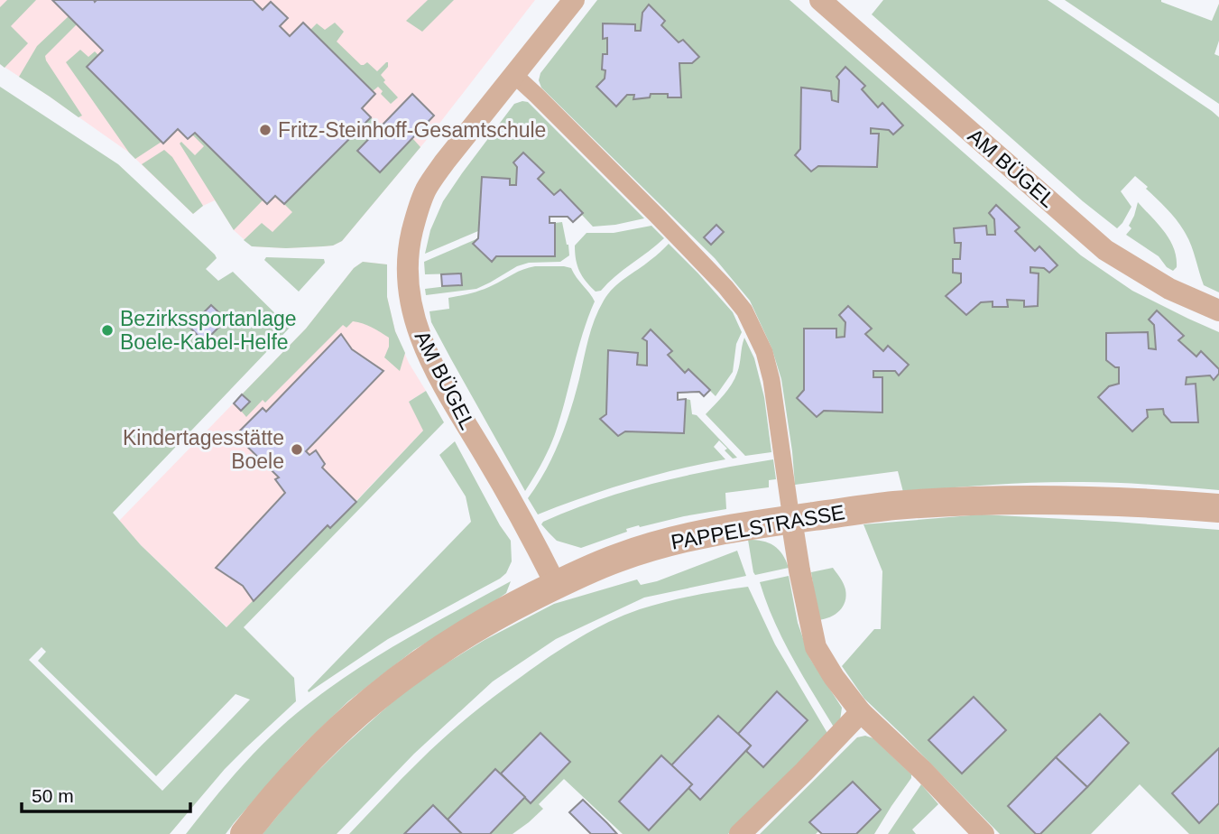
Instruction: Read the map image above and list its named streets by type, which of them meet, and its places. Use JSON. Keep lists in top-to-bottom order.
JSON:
{
  "streets": {
    "street": ["AM BÜGEL", "PAPPELSTRASSE"]
  },
  "crossings": [
    ["AM BÜGEL", "PAPPELSTRASSE"]
  ],
  "places": ["Fritz-Steinhoff-Gesamtschule", "Bezirkssportanlage Boele-Kabel-Helfe", "Kindertagesstätte Boele"],
  "scale_bar": "50 m"
}
